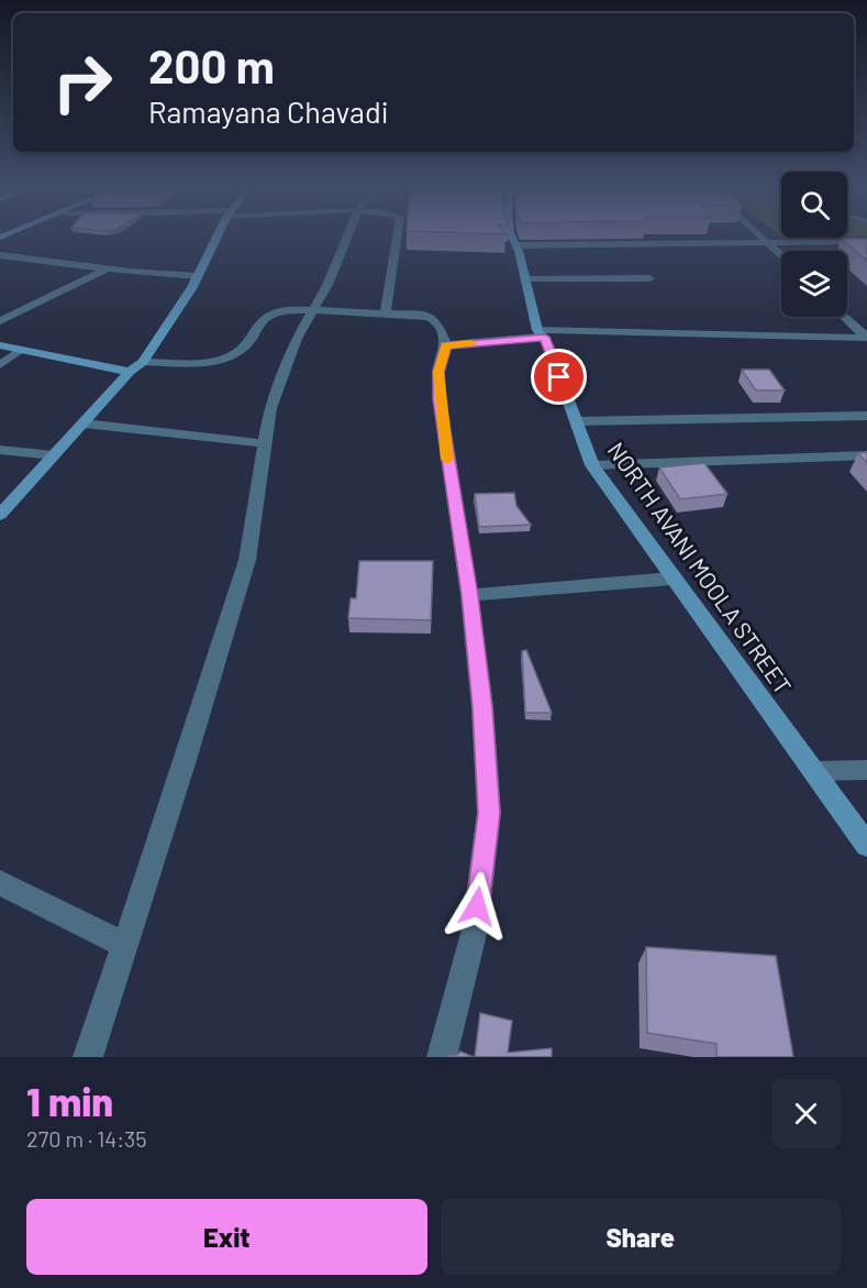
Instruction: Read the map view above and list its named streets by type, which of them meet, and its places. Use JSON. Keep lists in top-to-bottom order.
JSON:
{
  "streets": {
    "main road": ["NORTH AVANI MOOLA STREET"]
  },
  "page": {
    "turn": ["200 m", "Ramayana Chavadi"],
    "heading": ["1 min", "270 m · 14:35"],
    "buttons": ["Exit", "Share"]
  }
}
